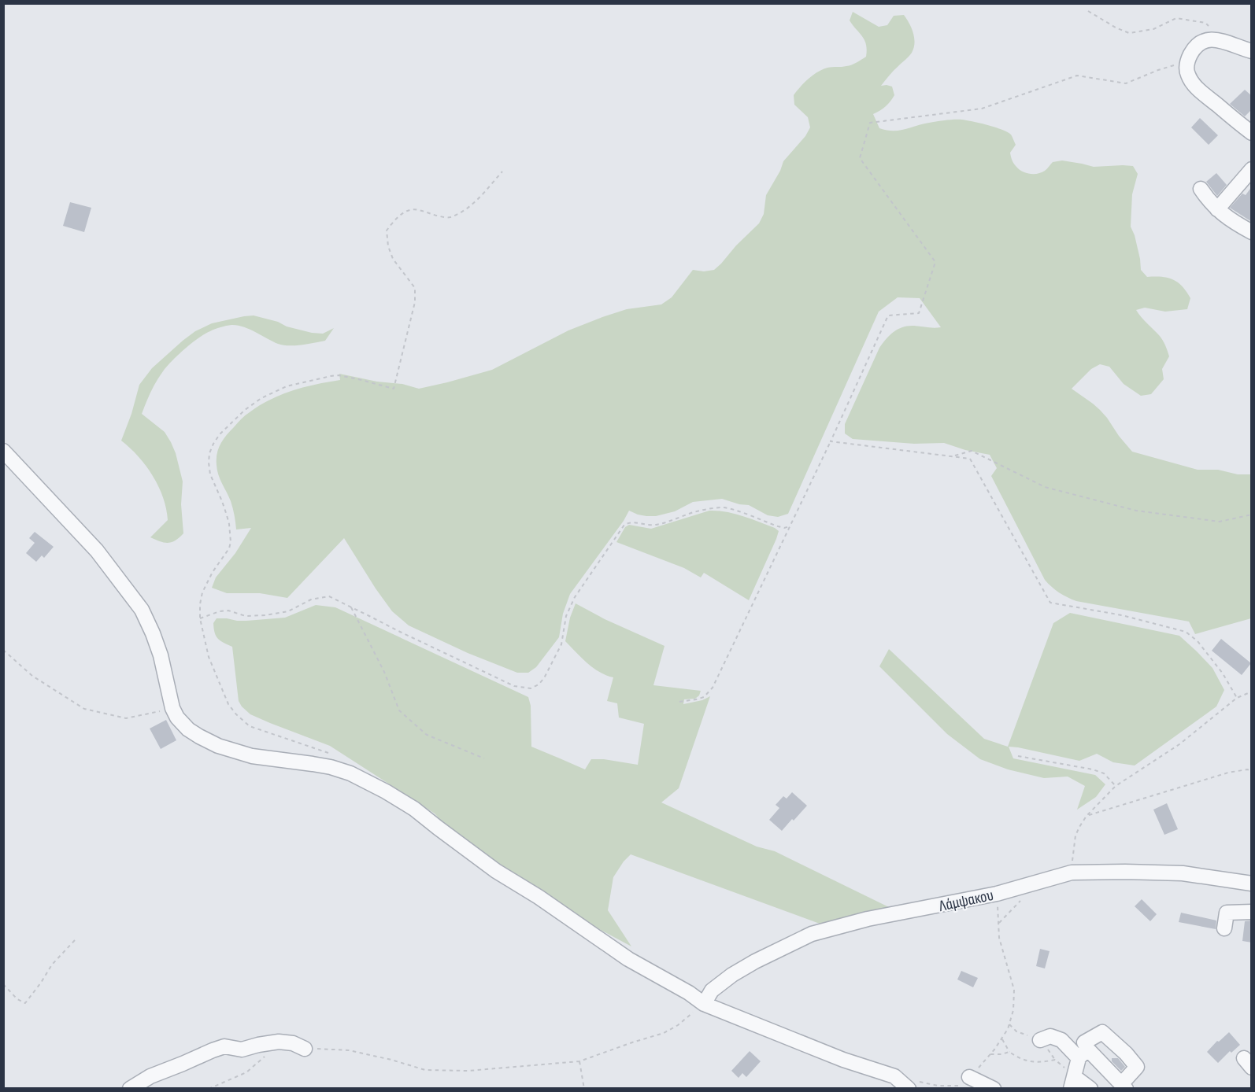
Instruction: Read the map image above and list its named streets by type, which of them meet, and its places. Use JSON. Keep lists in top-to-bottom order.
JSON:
{
  "streets": {
    "street": ["Λάμψακου"]
  }
}
